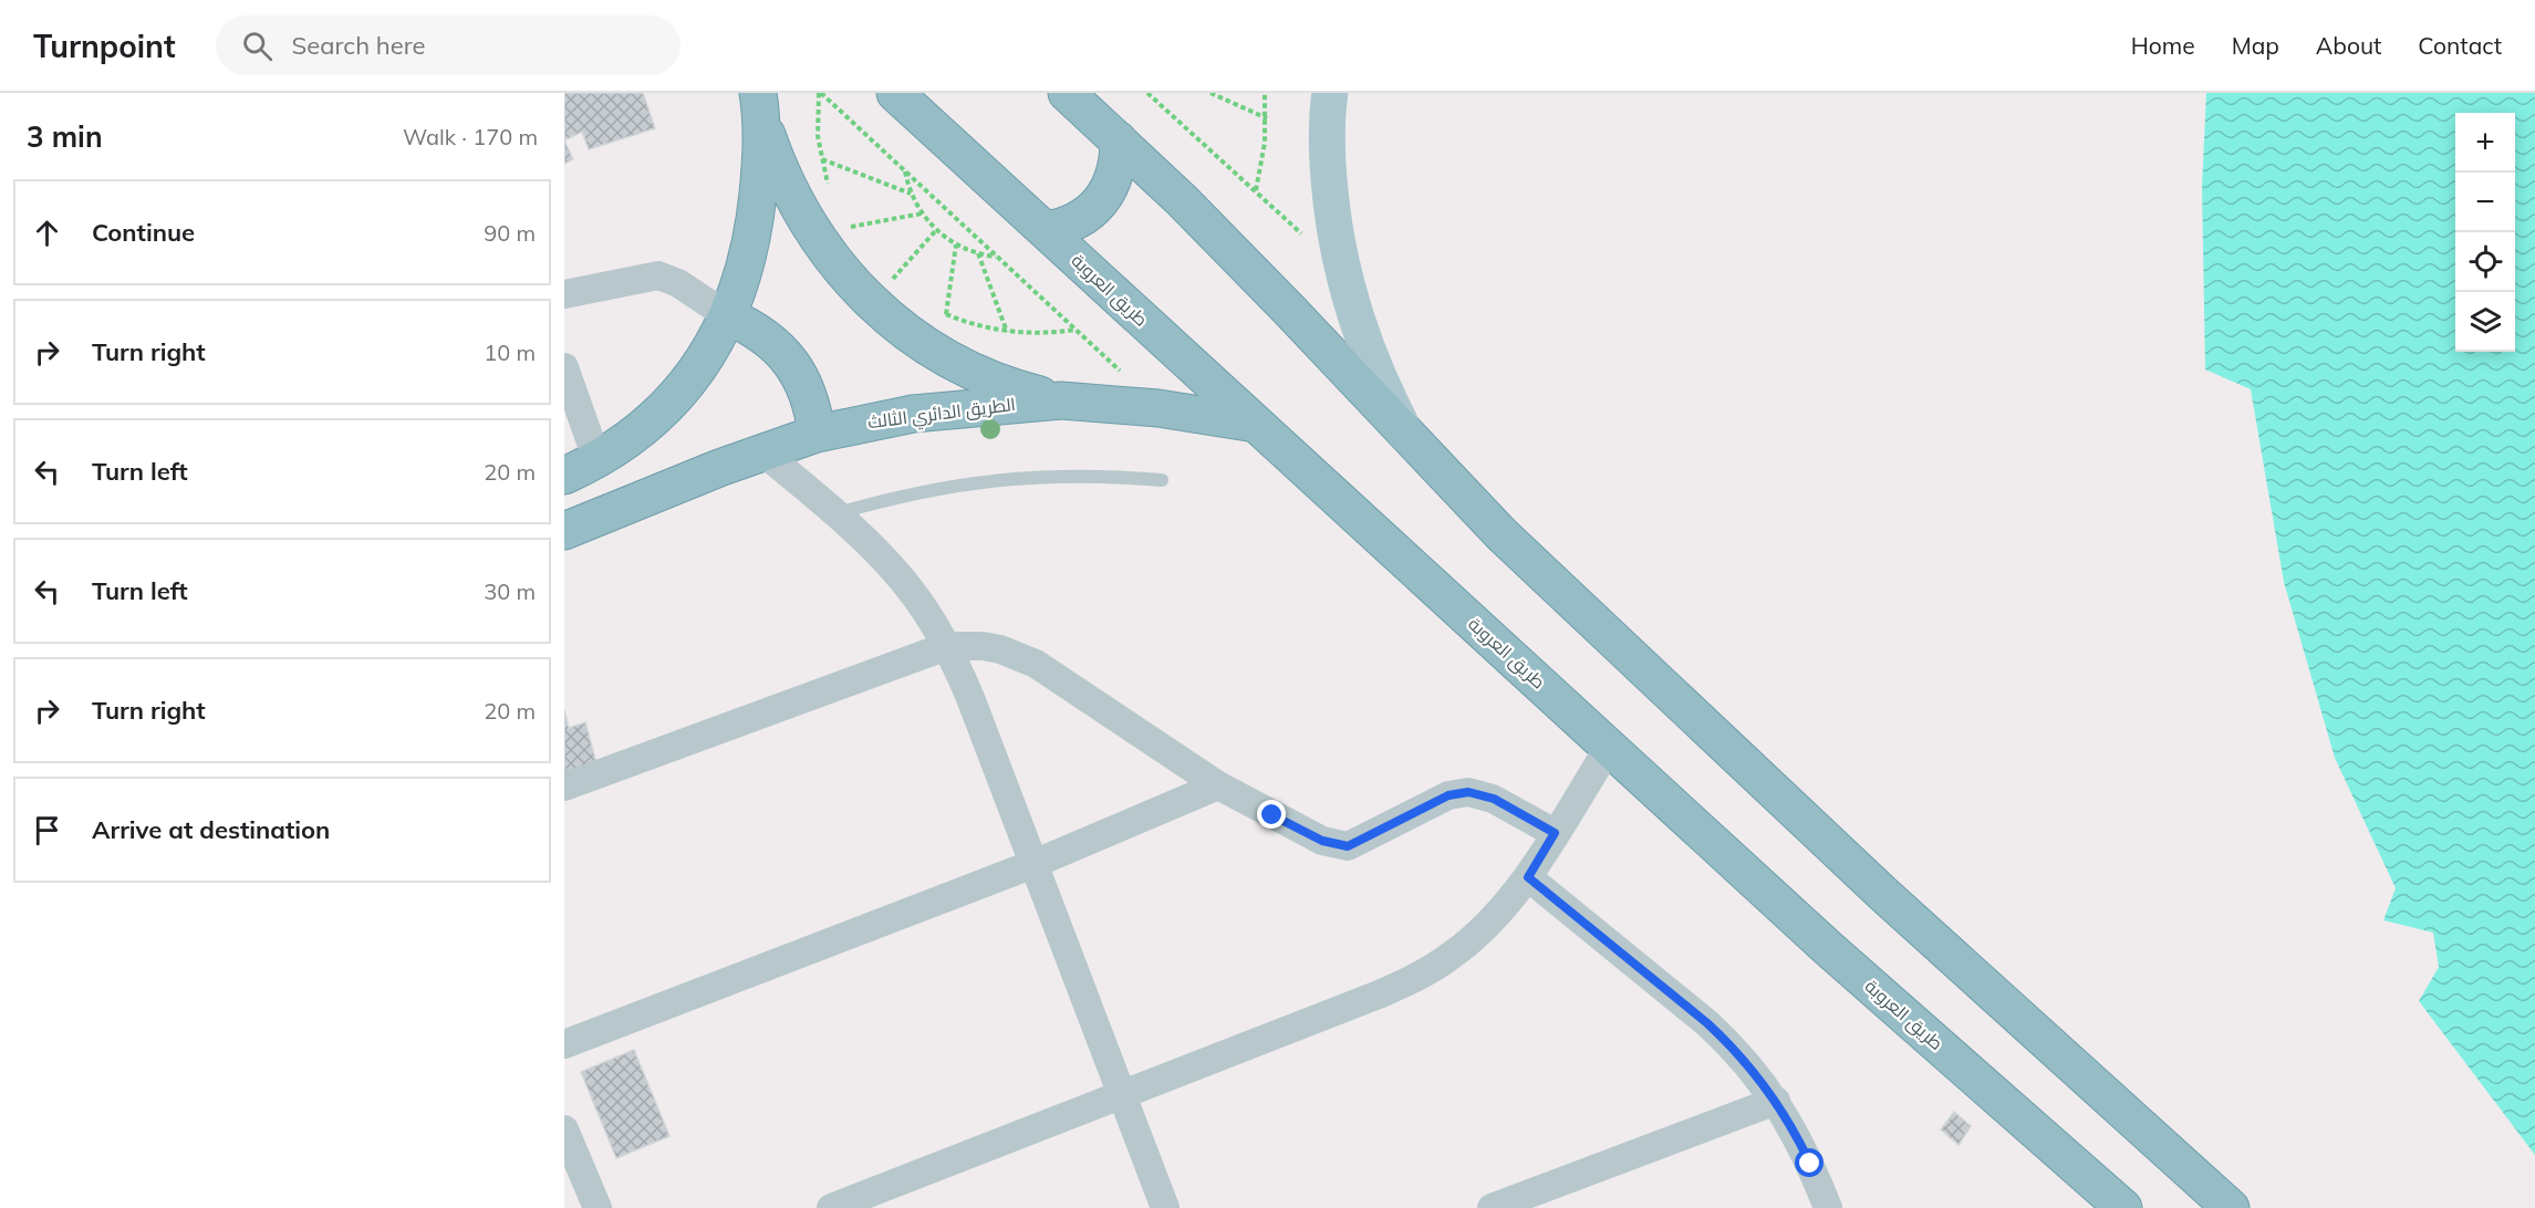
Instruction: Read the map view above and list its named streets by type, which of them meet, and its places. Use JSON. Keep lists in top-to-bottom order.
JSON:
{
  "streets": {
    "highway": ["طريق العروبة", "الطريق الدائري الثالث"]
  },
  "crossings": [
    ["طريق العروبة", "الطريق الدائري الثالث"]
  ],
  "page": {
    "header": "Turnpoint",
    "search": "Search here",
    "nav": [
      "Home",
      "Map",
      "About",
      "Contact"
    ],
    "heading": ["3 min", "Walk · 170 m"],
    "map_buttons": ["+", "−"],
    "list": [
      ["Continue", "90 m"],
      ["Turn right", "10 m"],
      ["Turn left", "20 m"],
      ["Turn left", "30 m"],
      ["Turn right", "20 m"],
      "Arrive at destination"
    ]
  }
}
